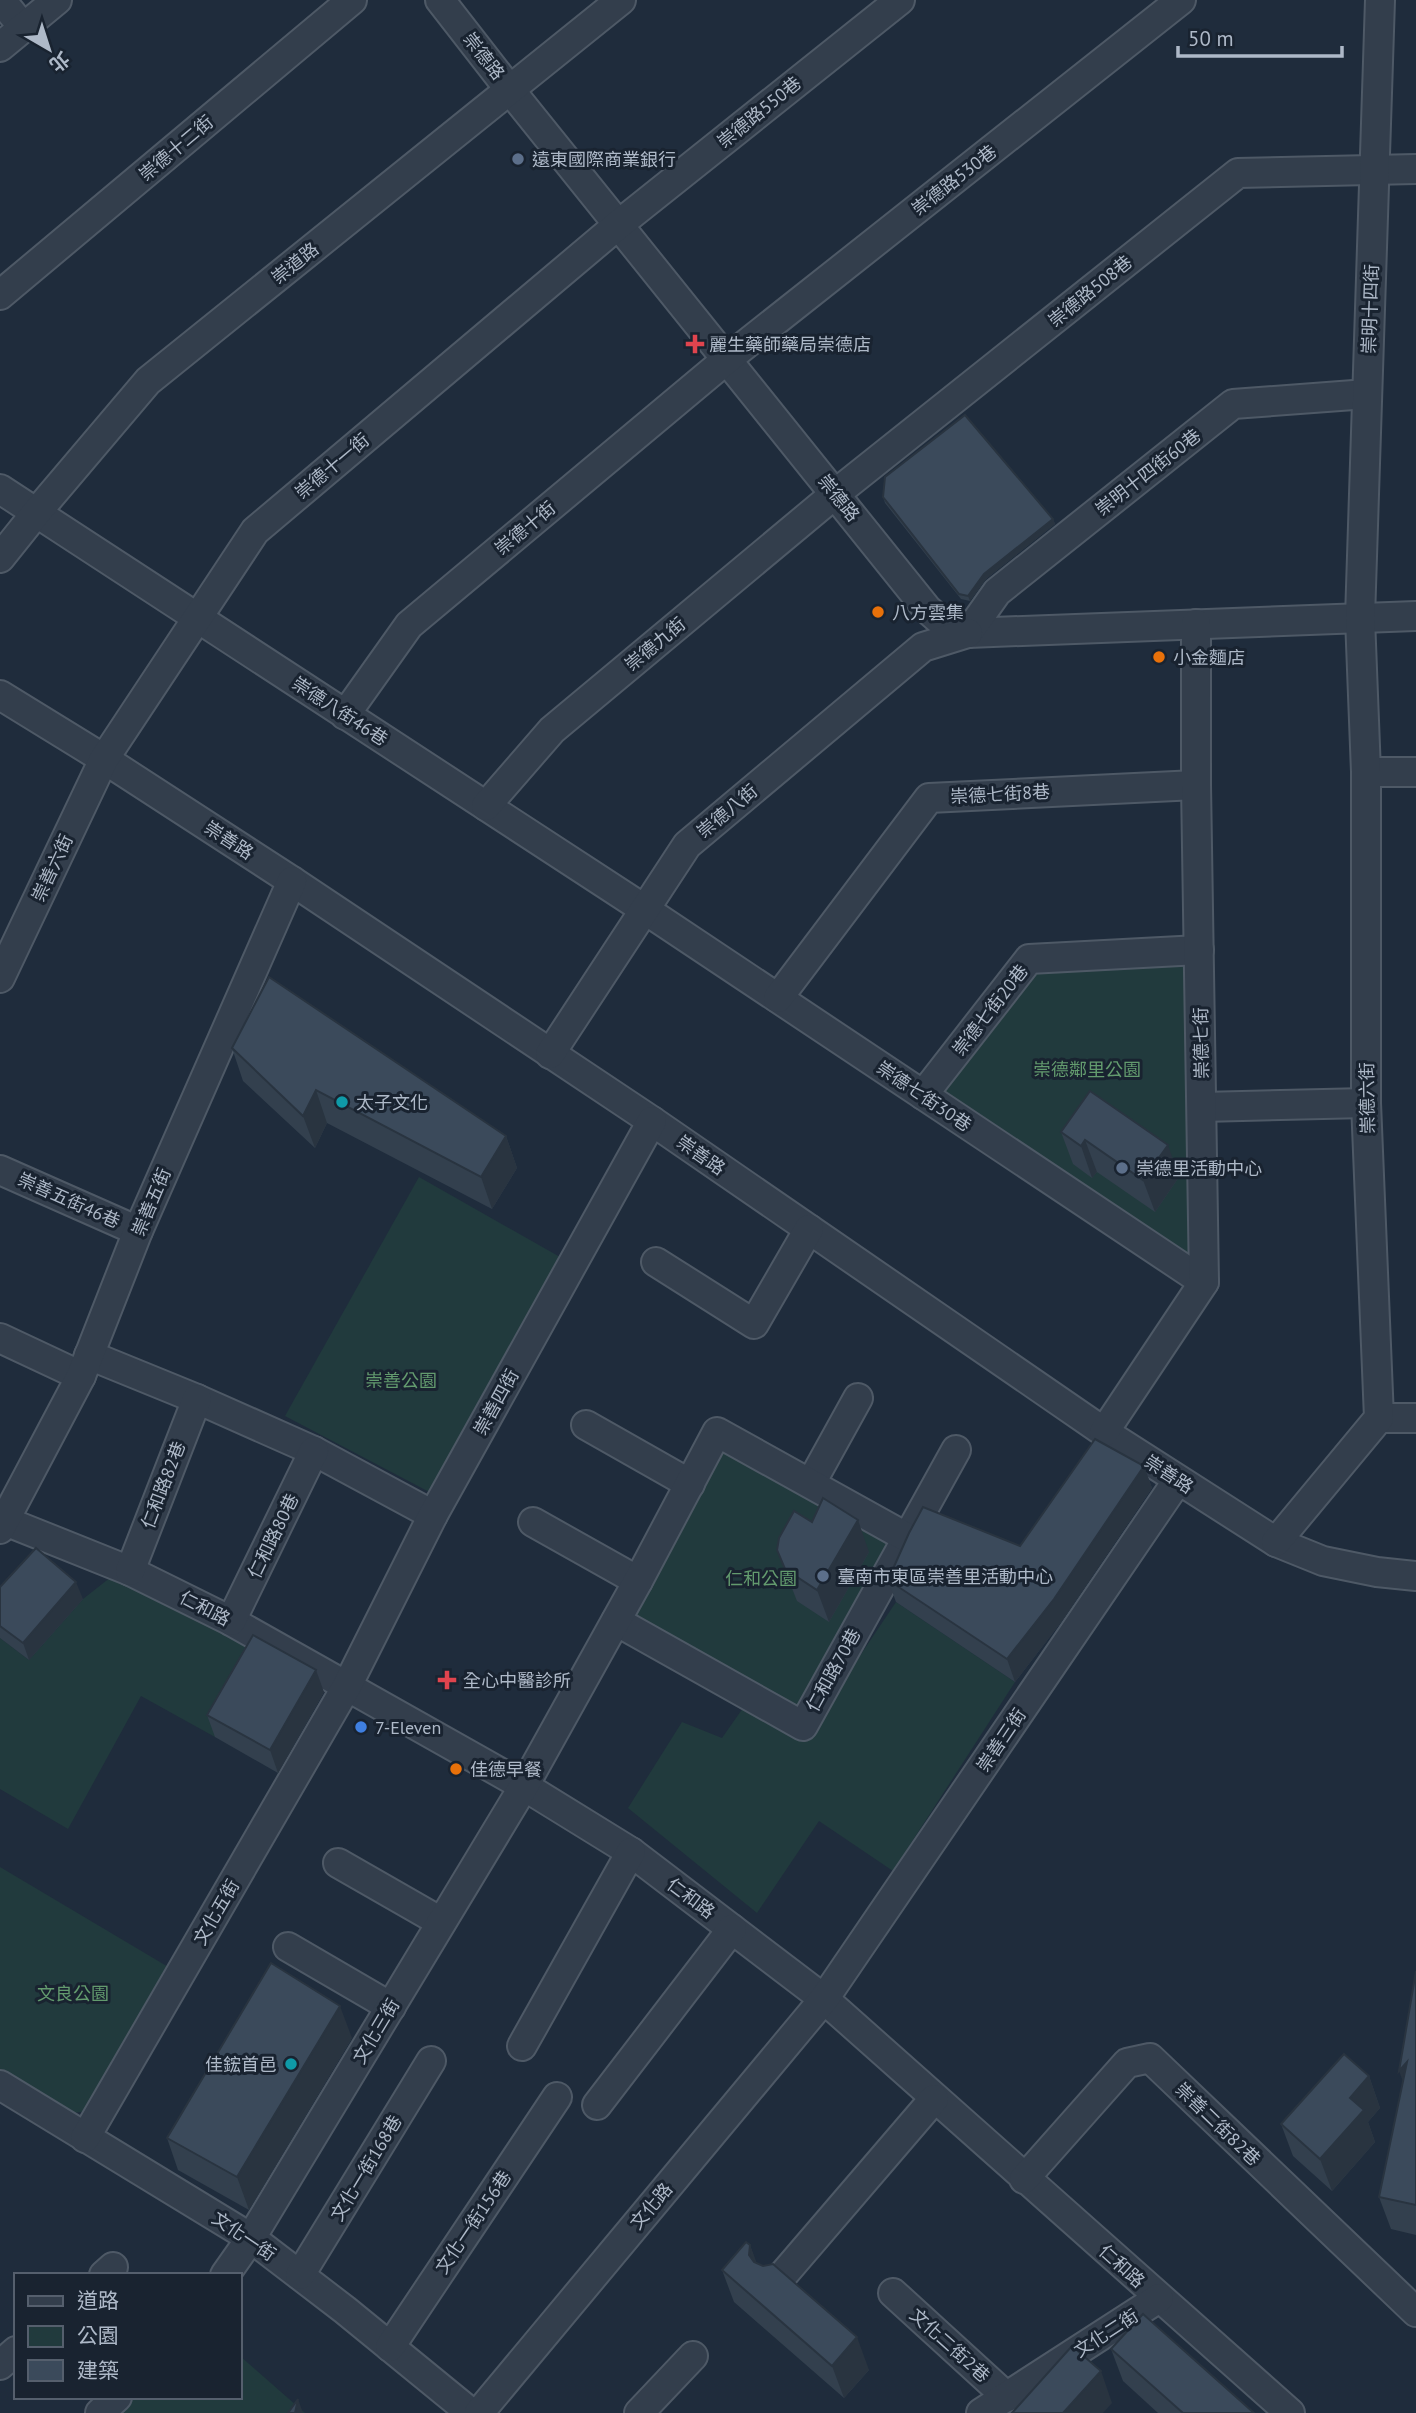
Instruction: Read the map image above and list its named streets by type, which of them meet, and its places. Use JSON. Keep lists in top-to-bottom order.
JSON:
{
  "streets": {
    "street": [
      "崇德路",
      "崇德路550巷",
      "崇德十二街",
      "崇德路530巷",
      "崇道路",
      "崇德路508巷",
      "崇明十四街",
      "崇德十一街",
      "崇明十四街60巷",
      "崇德十街",
      "崇德九街",
      "崇德八街46巷",
      "崇德七街8巷",
      "崇德八街",
      "崇善路",
      "崇善六街",
      "崇德七街20巷",
      "崇德七街",
      "崇德七街30巷",
      "崇德六街",
      "崇善五街46巷",
      "崇善五街",
      "崇善四街",
      "仁和路82巷",
      "仁和路80巷",
      "仁和路",
      "仁和路70巷",
      "崇善三街",
      "文化五街",
      "文化三街",
      "崇善二街82巷",
      "文化一街168巷",
      "文化路",
      "文化一街156巷",
      "文化一街",
      "文化二街",
      "文化二街2巷"
    ]
  },
  "crossings": [
    ["崇德路", "崇德路550巷"],
    ["崇德路", "崇德路530巷"],
    ["崇德路", "崇道路"],
    ["崇德路", "崇德路508巷"],
    ["崇德路", "崇明十四街"],
    ["崇德路", "崇德十一街"],
    ["崇德路", "崇明十四街60巷"],
    ["崇德路", "崇德十街"],
    ["崇德路", "崇德九街"],
    ["崇德路", "崇德八街"],
    ["崇德路", "崇德七街"],
    ["崇德路", "崇德六街"],
    ["崇德路550巷", "崇德十一街"],
    ["崇德路530巷", "崇德十街"],
    ["崇道路", "崇德八街46巷"],
    ["崇德路508巷", "崇明十四街"],
    ["崇德路508巷", "崇德九街"],
    ["崇明十四街", "崇明十四街60巷"],
    ["崇明十四街", "崇德六街"],
    ["崇德十一街", "崇德八街46巷"],
    ["崇德十一街", "崇善路"],
    ["崇德十一街", "崇善六街"],
    ["崇明十四街60巷", "崇德八街"],
    ["崇德十街", "崇德八街46巷"],
    ["崇德九街", "崇德八街46巷"],
    ["崇德八街46巷", "崇德八街"],
    ["崇德八街46巷", "崇德七街30巷"],
    ["崇德七街8巷", "崇德七街"],
    ["崇德七街8巷", "崇德七街30巷"],
    ["崇德八街", "崇善路"],
    ["崇德八街", "崇德七街30巷"],
    ["崇善路", "崇善六街"],
    ["崇善路", "崇善五街"],
    ["崇善路", "崇善四街"],
    ["崇善路", "崇善三街"],
    ["崇德七街20巷", "崇德七街"],
    ["崇德七街20巷", "崇德七街30巷"],
    ["崇德七街", "崇德七街30巷"],
    ["崇善五街46巷", "崇善五街"],
    ["崇善五街", "仁和路"],
    ["崇善四街", "仁和路"],
    ["崇善四街", "文化五街"],
    ["仁和路82巷", "仁和路"],
    ["仁和路80巷", "仁和路"],
    ["仁和路", "崇善三街"],
    ["仁和路", "文化五街"],
    ["仁和路", "文化三街"],
    ["仁和路", "崇善二街82巷"],
    ["仁和路", "文化路"],
    ["仁和路", "文化二街"],
    ["崇善三街", "文化路"],
    ["文化五街", "文化一街"],
    ["文化三街", "文化一街"],
    ["文化一街168巷", "文化一街"],
    ["文化一街156巷", "文化一街"],
    ["文化二街", "文化二街2巷"]
  ],
  "parks": [
    "崇德鄰里公園",
    "崇善公園",
    "仁和公園",
    "文良公園"
  ],
  "places": {
    "other": [
      "遠東國際商業銀行",
      "八方雲集",
      "小金麵店",
      "太子文化",
      "崇德里活動中心",
      "臺南市東區崇善里活動中心",
      "7-Eleven",
      "佳德早餐",
      "佳鋐首邑"
    ],
    "health": ["麗生藥師藥局崇德店", "全心中醫診所"]
  },
  "legend": ["道路", "公園", "建築"],
  "scale_bar": "50 m",
  "north": "bottom right"
}
